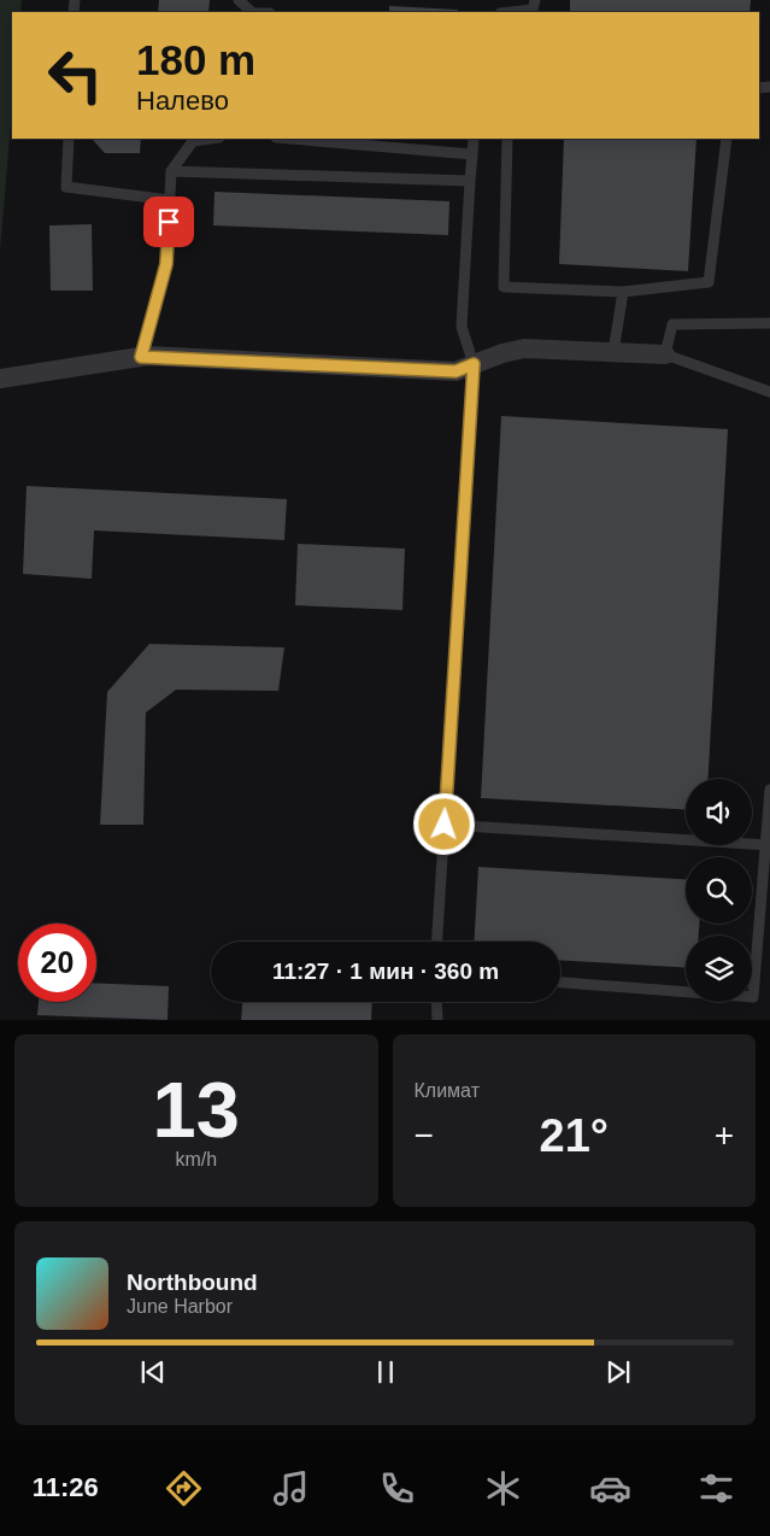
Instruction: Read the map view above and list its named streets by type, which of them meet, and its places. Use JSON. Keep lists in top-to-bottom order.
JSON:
{
  "page": {
    "turn": ["180 m", "Налево"],
    "limit": "20",
    "trip": "11:27 · 1 мин · 360 m",
    "tile": [
      ["13", "km/h"],
      "Климат"
    ],
    "heat": ["−", "21°", "+"],
    "song": ["Northbound", "June Harbor"],
    "tabs": "11:26"
  }
}
